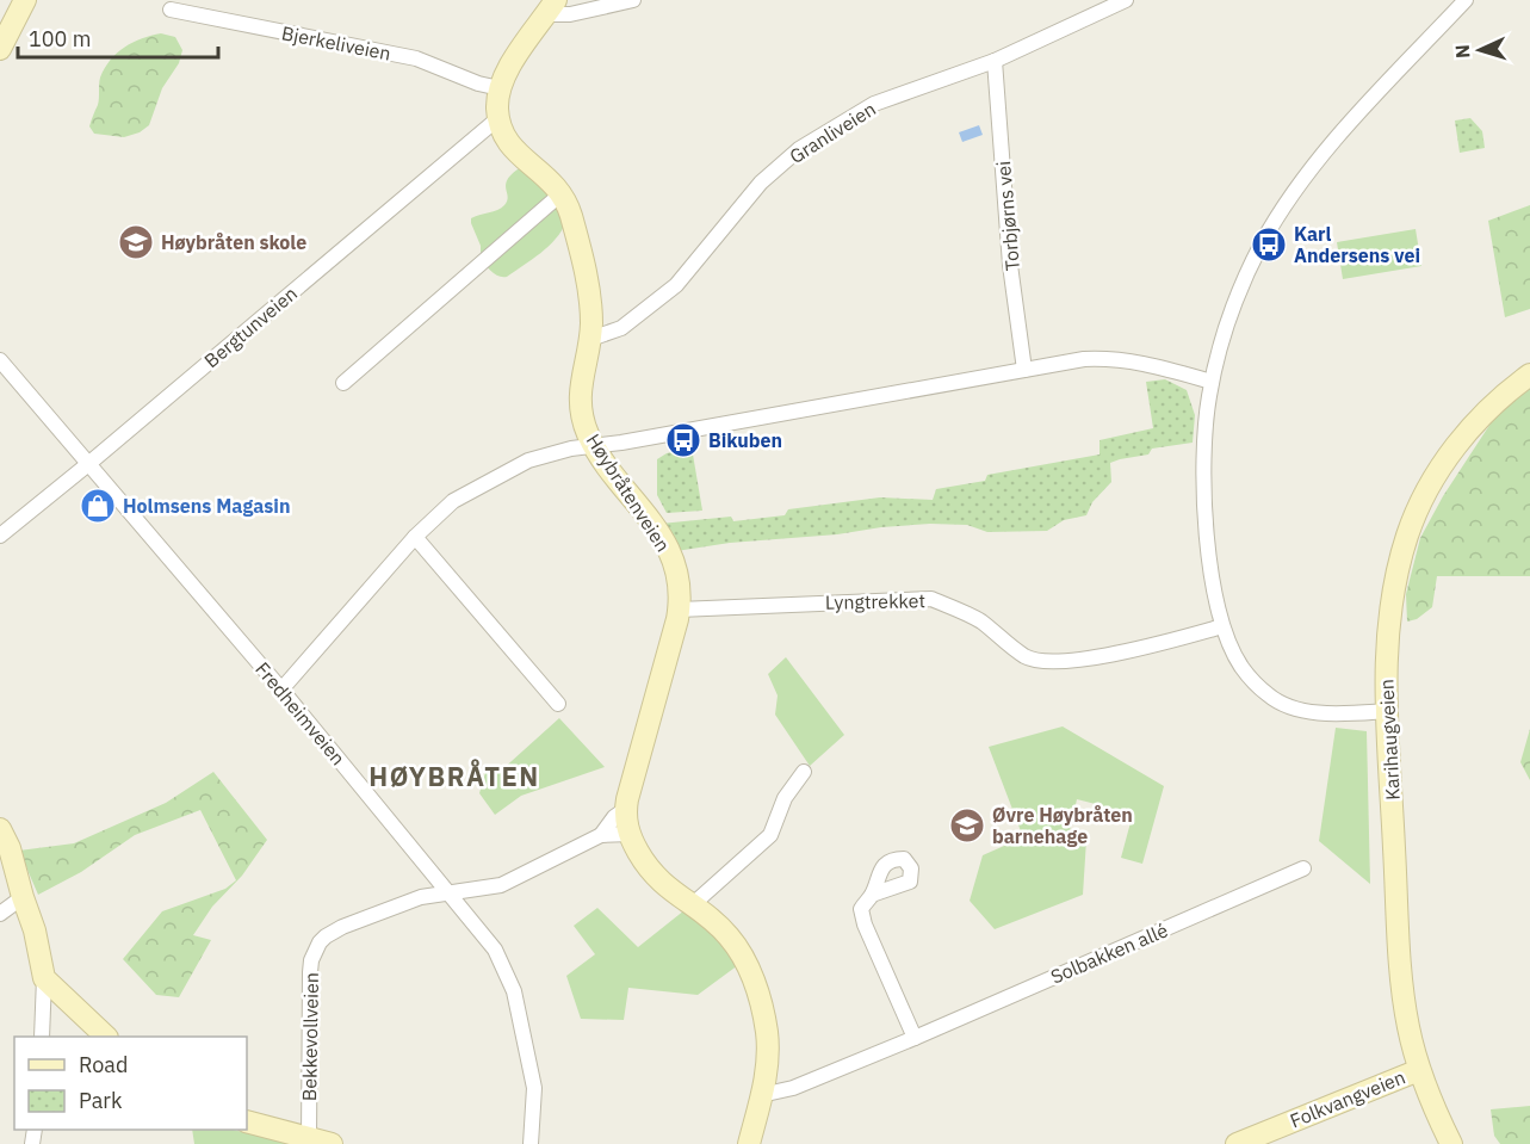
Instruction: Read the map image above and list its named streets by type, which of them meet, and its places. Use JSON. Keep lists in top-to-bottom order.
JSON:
{
  "streets": {
    "street": [
      "Bjerkeliveien",
      "Granliveien",
      "Torbjørns vei",
      "Bergtunveien",
      "Høybråtenveien",
      "Lyngtrekket",
      "Fredheimveien",
      "Karihaugveien",
      "Solbakken allé",
      "Bekkevollveien",
      "Folkvangveien"
    ]
  },
  "crossings": [
    ["Bjerkeliveien", "Høybråtenveien"],
    ["Granliveien", "Torbjørns vei"],
    ["Granliveien", "Høybråtenveien"],
    ["Bergtunveien", "Høybråtenveien"],
    ["Bergtunveien", "Fredheimveien"],
    ["Høybråtenveien", "Lyngtrekket"],
    ["Høybråtenveien", "Solbakken allé"],
    ["Høybråtenveien", "Bekkevollveien"],
    ["Fredheimveien", "Bekkevollveien"],
    ["Karihaugveien", "Folkvangveien"]
  ],
  "districts": ["HØYBRÅTEN"],
  "places": {
    "school or university": ["Høybråten skole", "Øvre Høybråten barnehage"],
    "bus stop": ["Karl Andersens vei", "Bikuben"],
    "shop": ["Holmsens Magasin"]
  },
  "legend": ["Road", "Park"],
  "scale_bar": "100 m",
  "north": "left"
}
